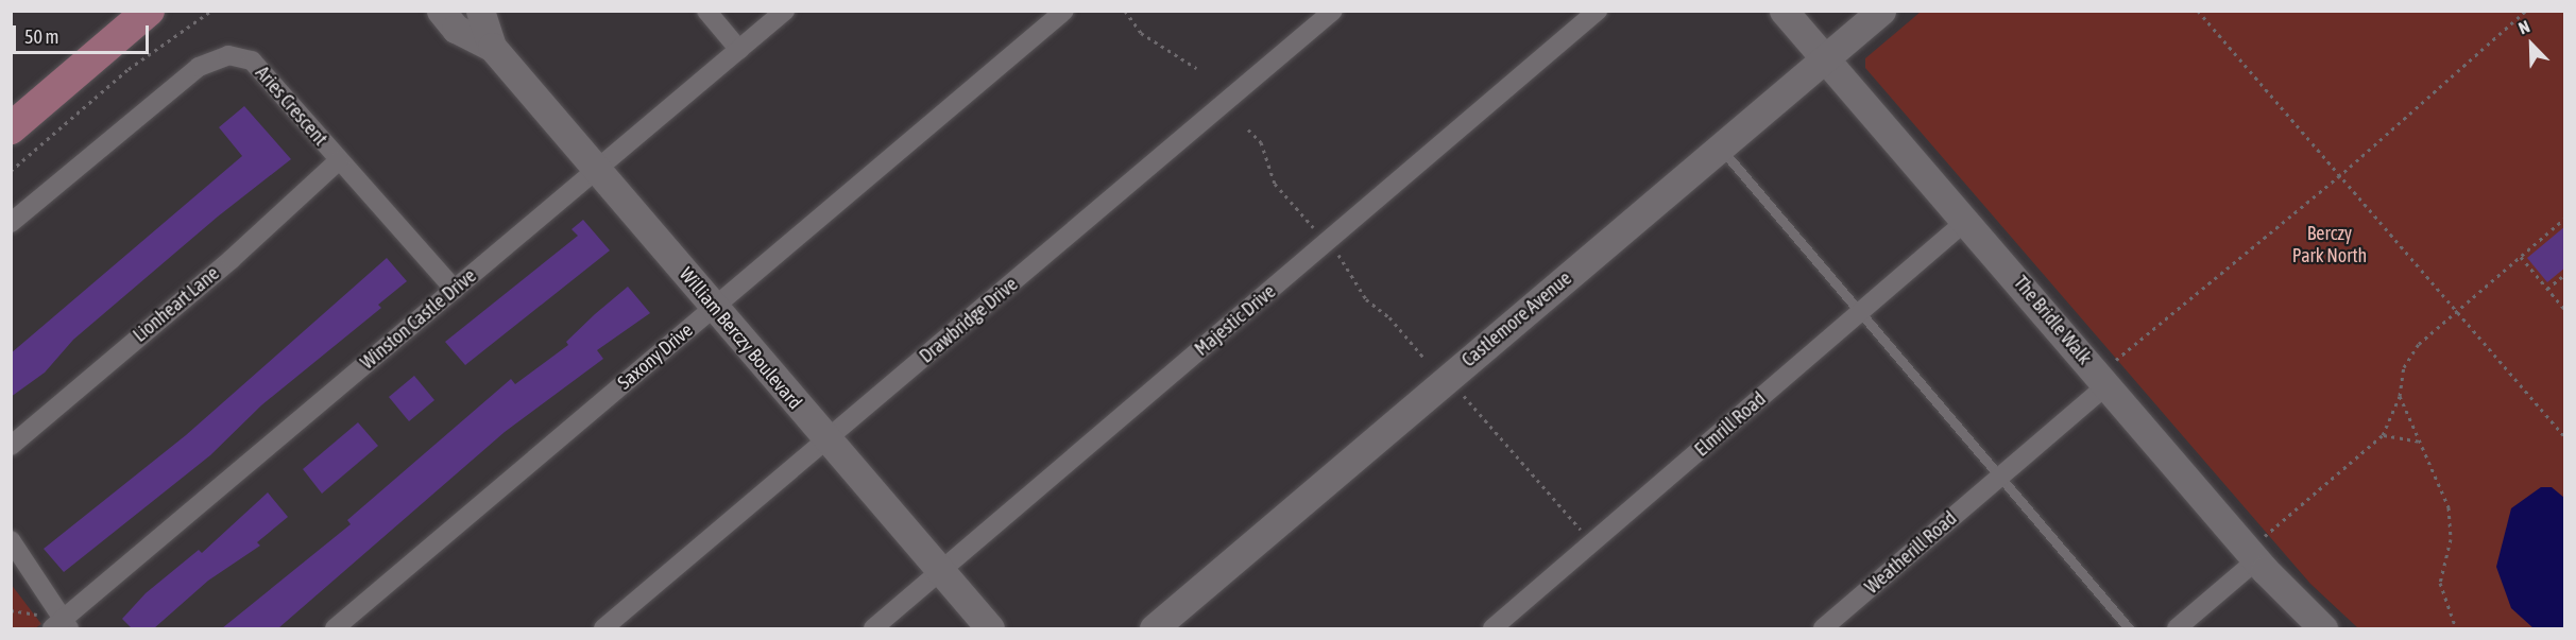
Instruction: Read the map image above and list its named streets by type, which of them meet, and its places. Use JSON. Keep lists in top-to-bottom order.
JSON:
{
  "streets": {
    "street": [
      "Aries Crescent",
      "Lionheart Lane",
      "Winston Castle Drive",
      "Castlemore Avenue",
      "Drawbridge Drive",
      "Majestic Drive",
      "The Bridle Walk",
      "William Berczy Boulevard",
      "Saxony Drive",
      "Elmrill Road",
      "Weatherill Road"
    ]
  },
  "crossings": [
    ["Aries Crescent", "Lionheart Lane"],
    ["Aries Crescent", "Winston Castle Drive"],
    ["Winston Castle Drive", "William Berczy Boulevard"],
    ["Castlemore Avenue", "The Bridle Walk"],
    ["Drawbridge Drive", "William Berczy Boulevard"],
    ["Majestic Drive", "William Berczy Boulevard"],
    ["The Bridle Walk", "Elmrill Road"],
    ["The Bridle Walk", "Weatherill Road"],
    ["William Berczy Boulevard", "Saxony Drive"]
  ],
  "parks": ["Berczy Park North"],
  "scale_bar": "50 m",
  "north": "top left"
}
